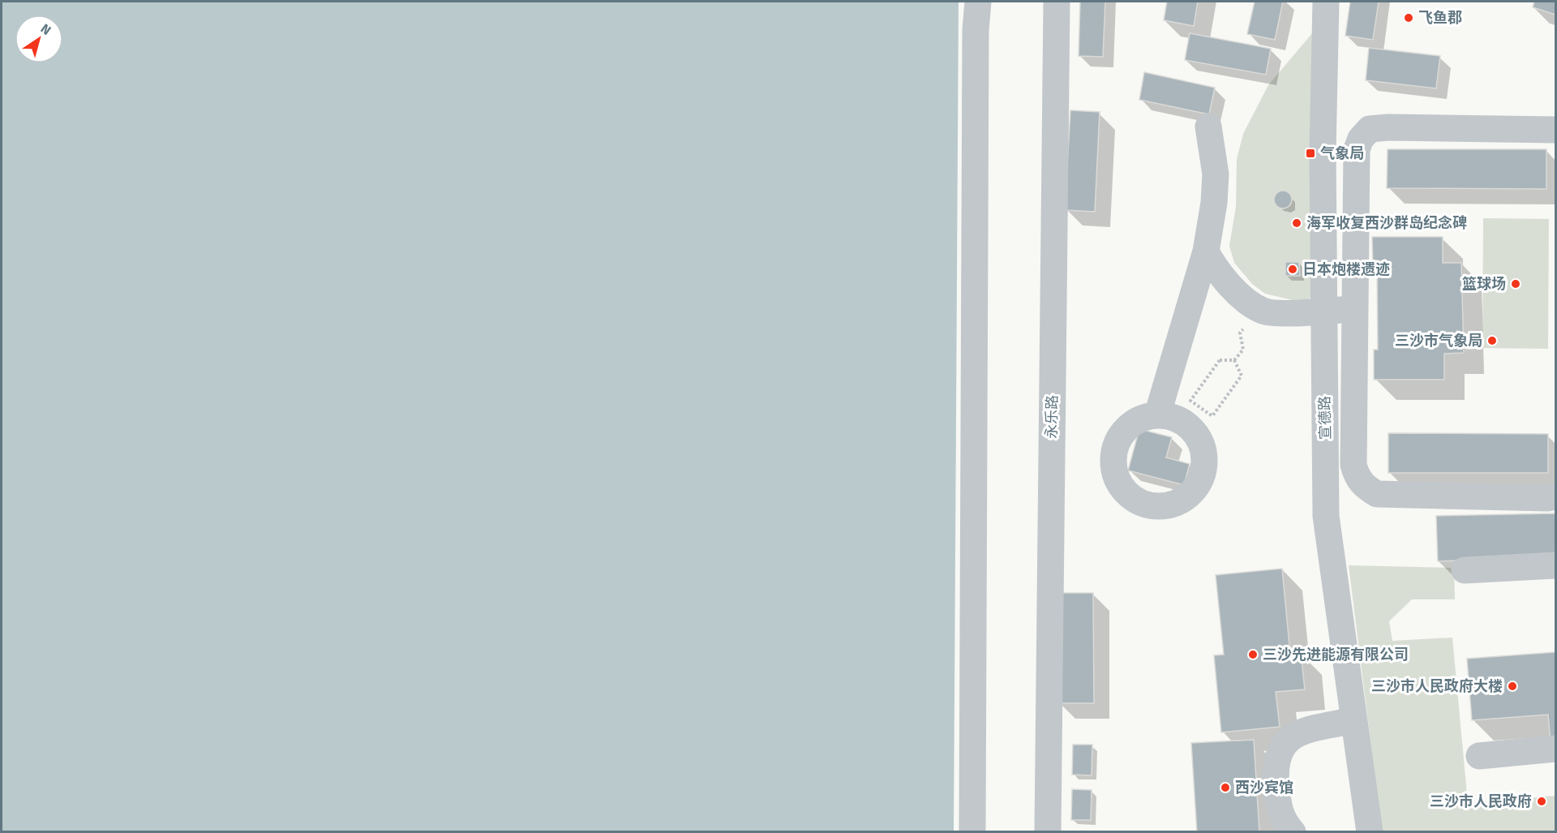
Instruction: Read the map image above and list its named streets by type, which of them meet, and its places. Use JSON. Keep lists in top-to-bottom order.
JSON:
{
  "streets": {
    "street": ["永乐路", "宣德路"]
  },
  "places": {
    "other": [
      "飞鱼郡",
      "海军收复西沙群岛纪念碑",
      "日本炮楼遗迹",
      "篮球场",
      "三沙市气象局",
      "三沙先进能源有限公司",
      "三沙市人民政府大楼",
      "西沙宾馆",
      "三沙市人民政府"
    ],
    "transit": ["气象局"]
  },
  "north": "top right"
}
